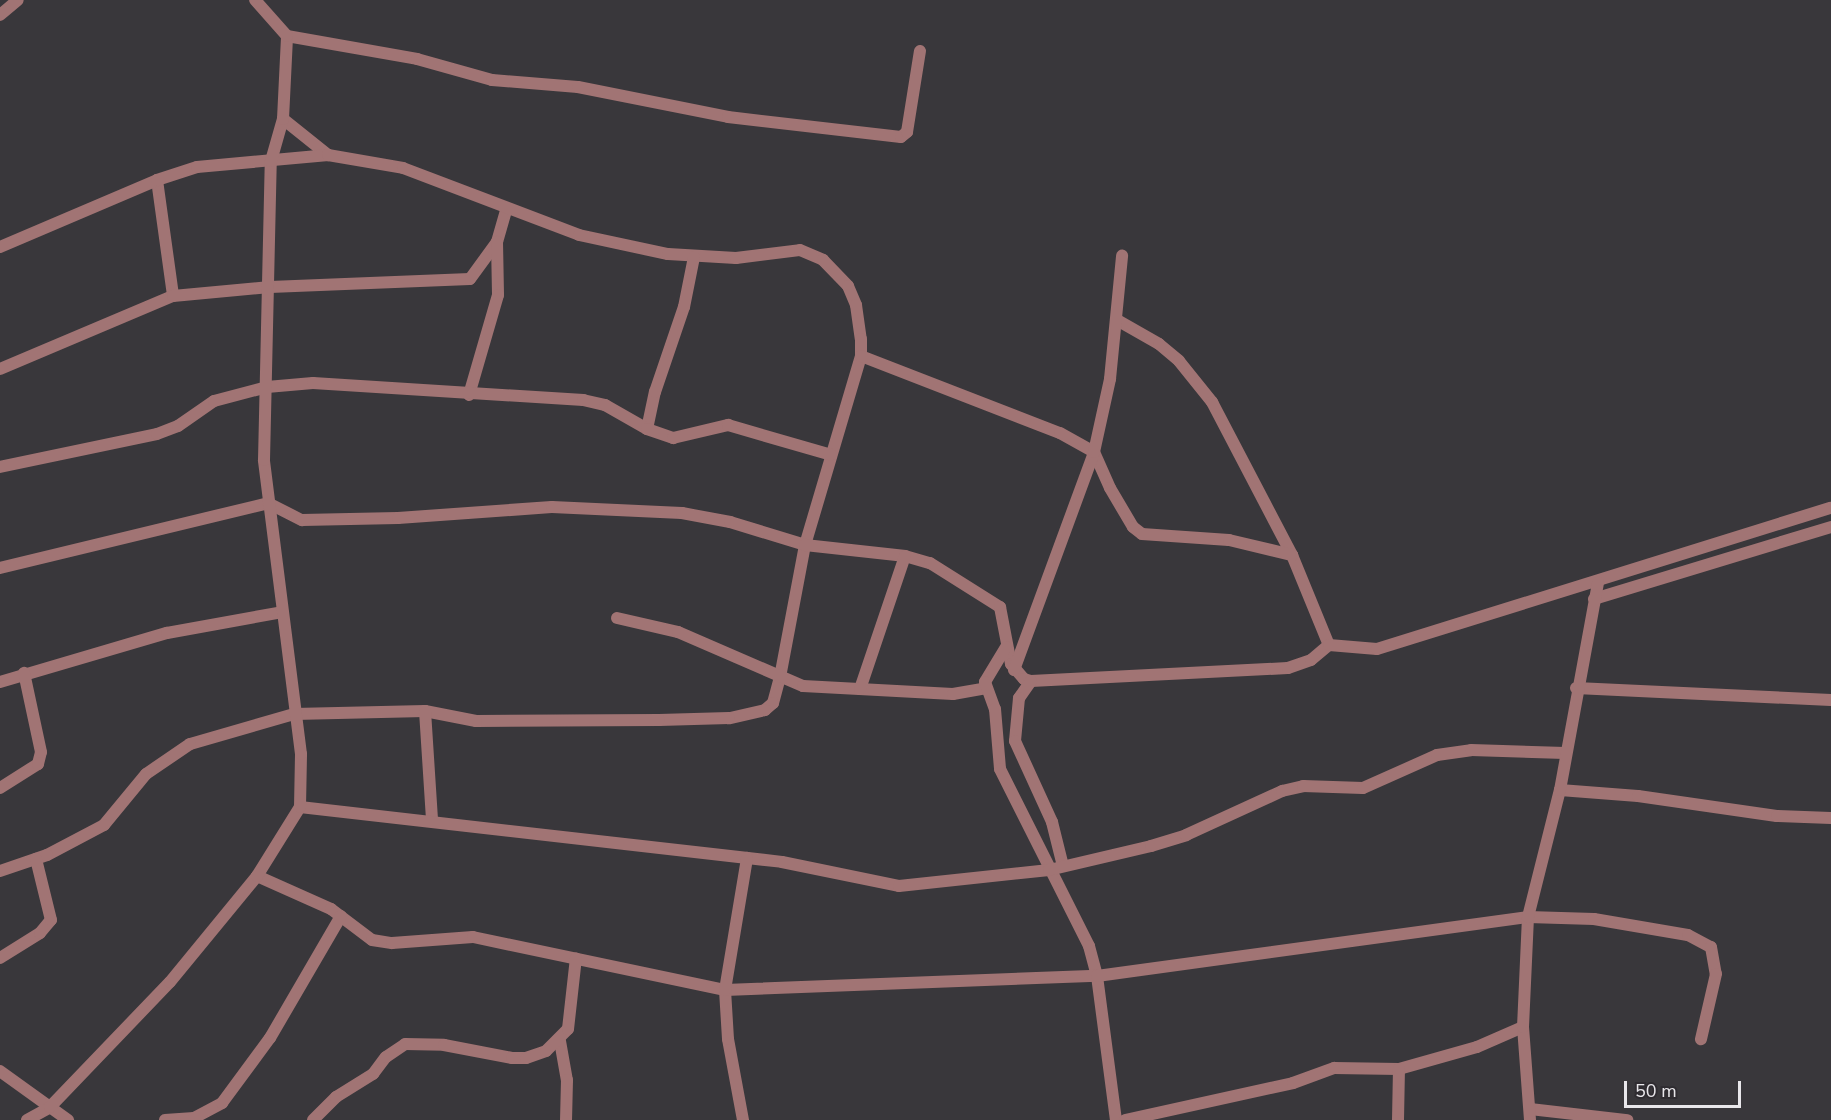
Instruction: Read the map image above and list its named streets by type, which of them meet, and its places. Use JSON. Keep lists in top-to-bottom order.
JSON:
{
  "scale_bar": "50 m"
}
